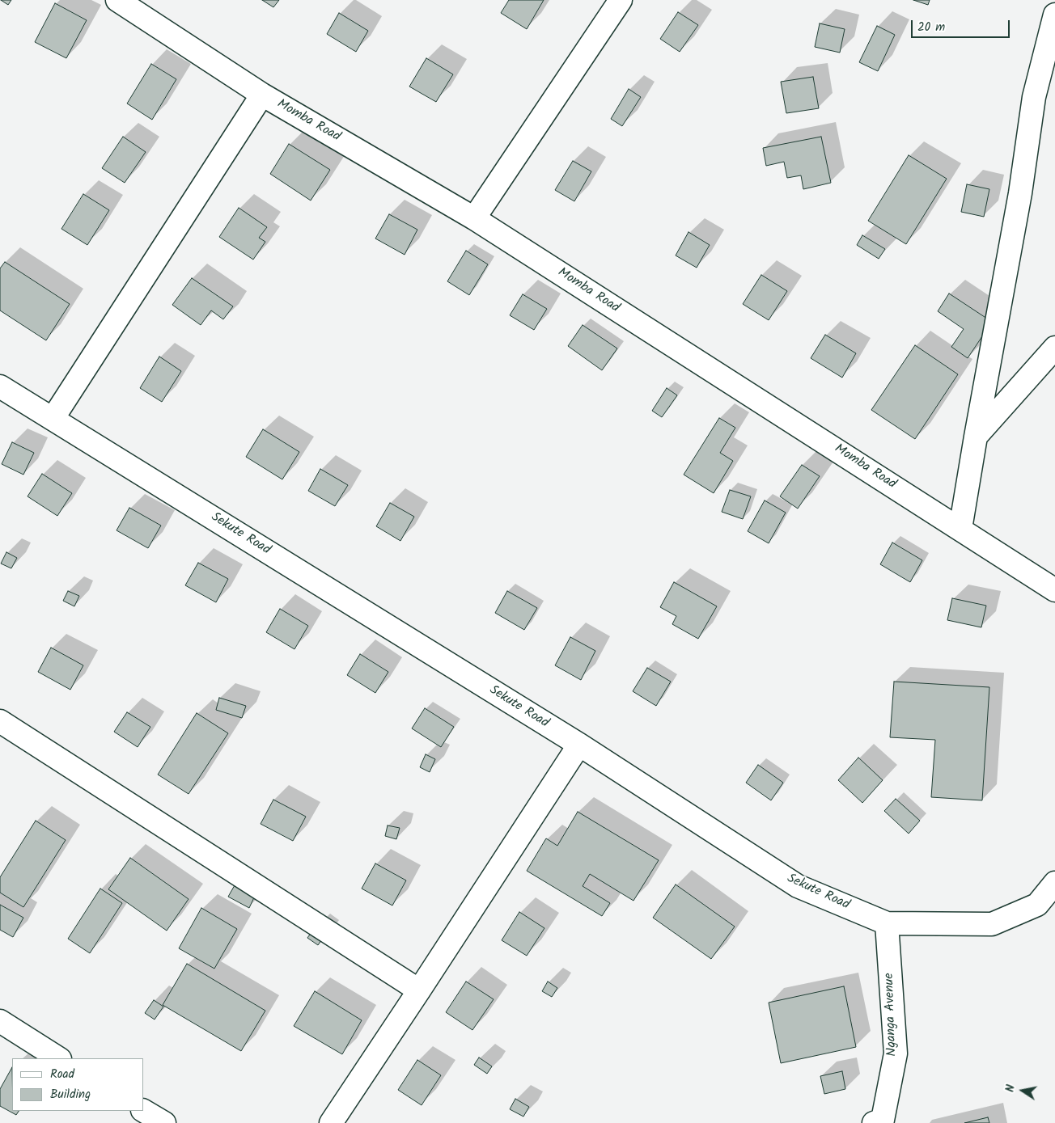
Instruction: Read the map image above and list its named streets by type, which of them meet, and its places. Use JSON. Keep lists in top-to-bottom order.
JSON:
{
  "streets": {
    "street": ["Momba Road", "Sekute Road", "Nganga Avenue"]
  },
  "crossings": [
    ["Sekute Road", "Nganga Avenue"]
  ],
  "legend": ["Road", "Building"],
  "scale_bar": "20 m",
  "north": "left"
}
